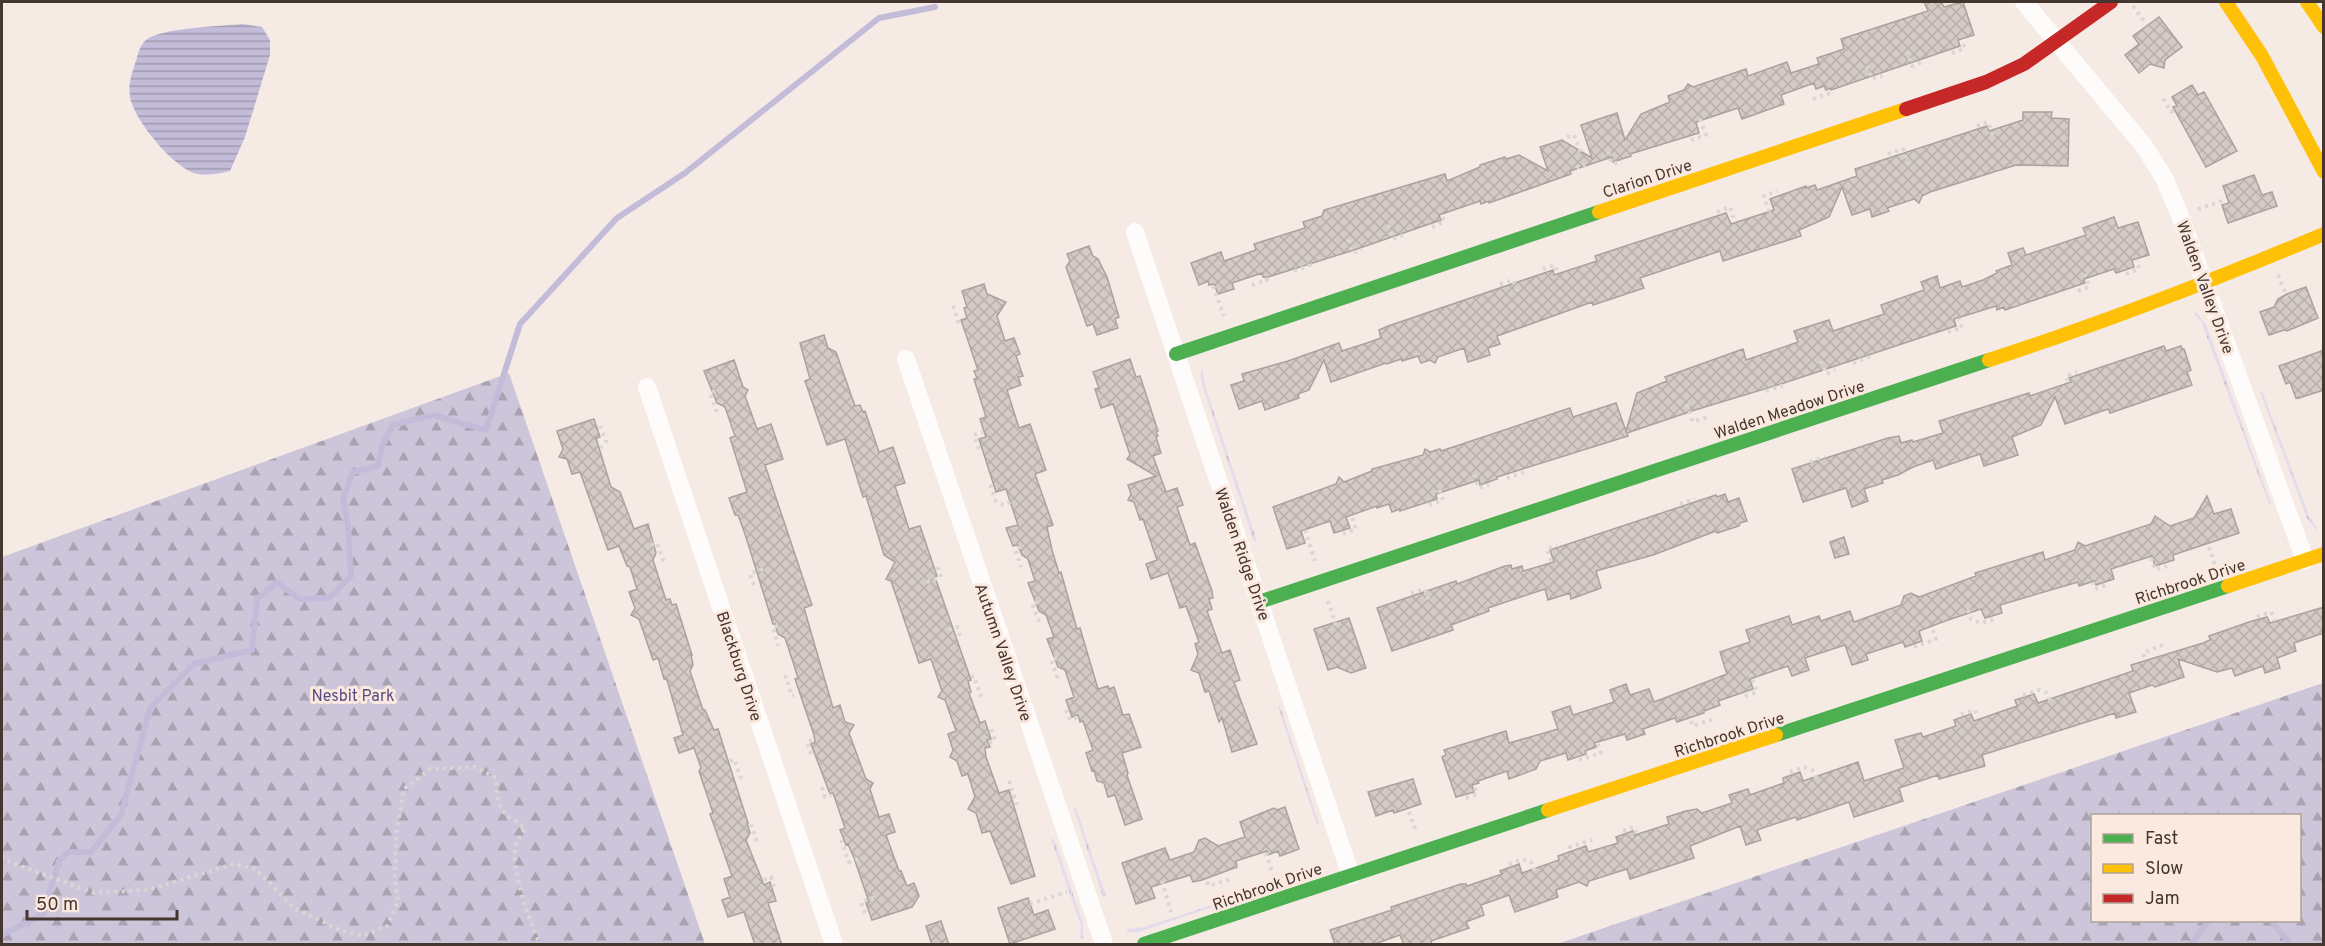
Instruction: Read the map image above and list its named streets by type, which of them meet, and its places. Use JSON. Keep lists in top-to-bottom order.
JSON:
{
  "streets": {
    "street": [
      "Clarion Drive",
      "Walden Valley Drive",
      "Walden Meadow Drive",
      "Walden Ridge Drive",
      "Richbrook Drive",
      "Autumn Valley Drive",
      "Blackburg Drive"
    ]
  },
  "crossings": [
    ["Clarion Drive", "Walden Valley Drive"],
    ["Clarion Drive", "Walden Ridge Drive"],
    ["Walden Valley Drive", "Walden Meadow Drive"],
    ["Walden Valley Drive", "Richbrook Drive"],
    ["Walden Meadow Drive", "Walden Ridge Drive"],
    ["Walden Ridge Drive", "Richbrook Drive"]
  ],
  "parks": ["Nesbit Park"],
  "legend": ["Fast", "Slow", "Jam"],
  "scale_bar": "50 m"
}
